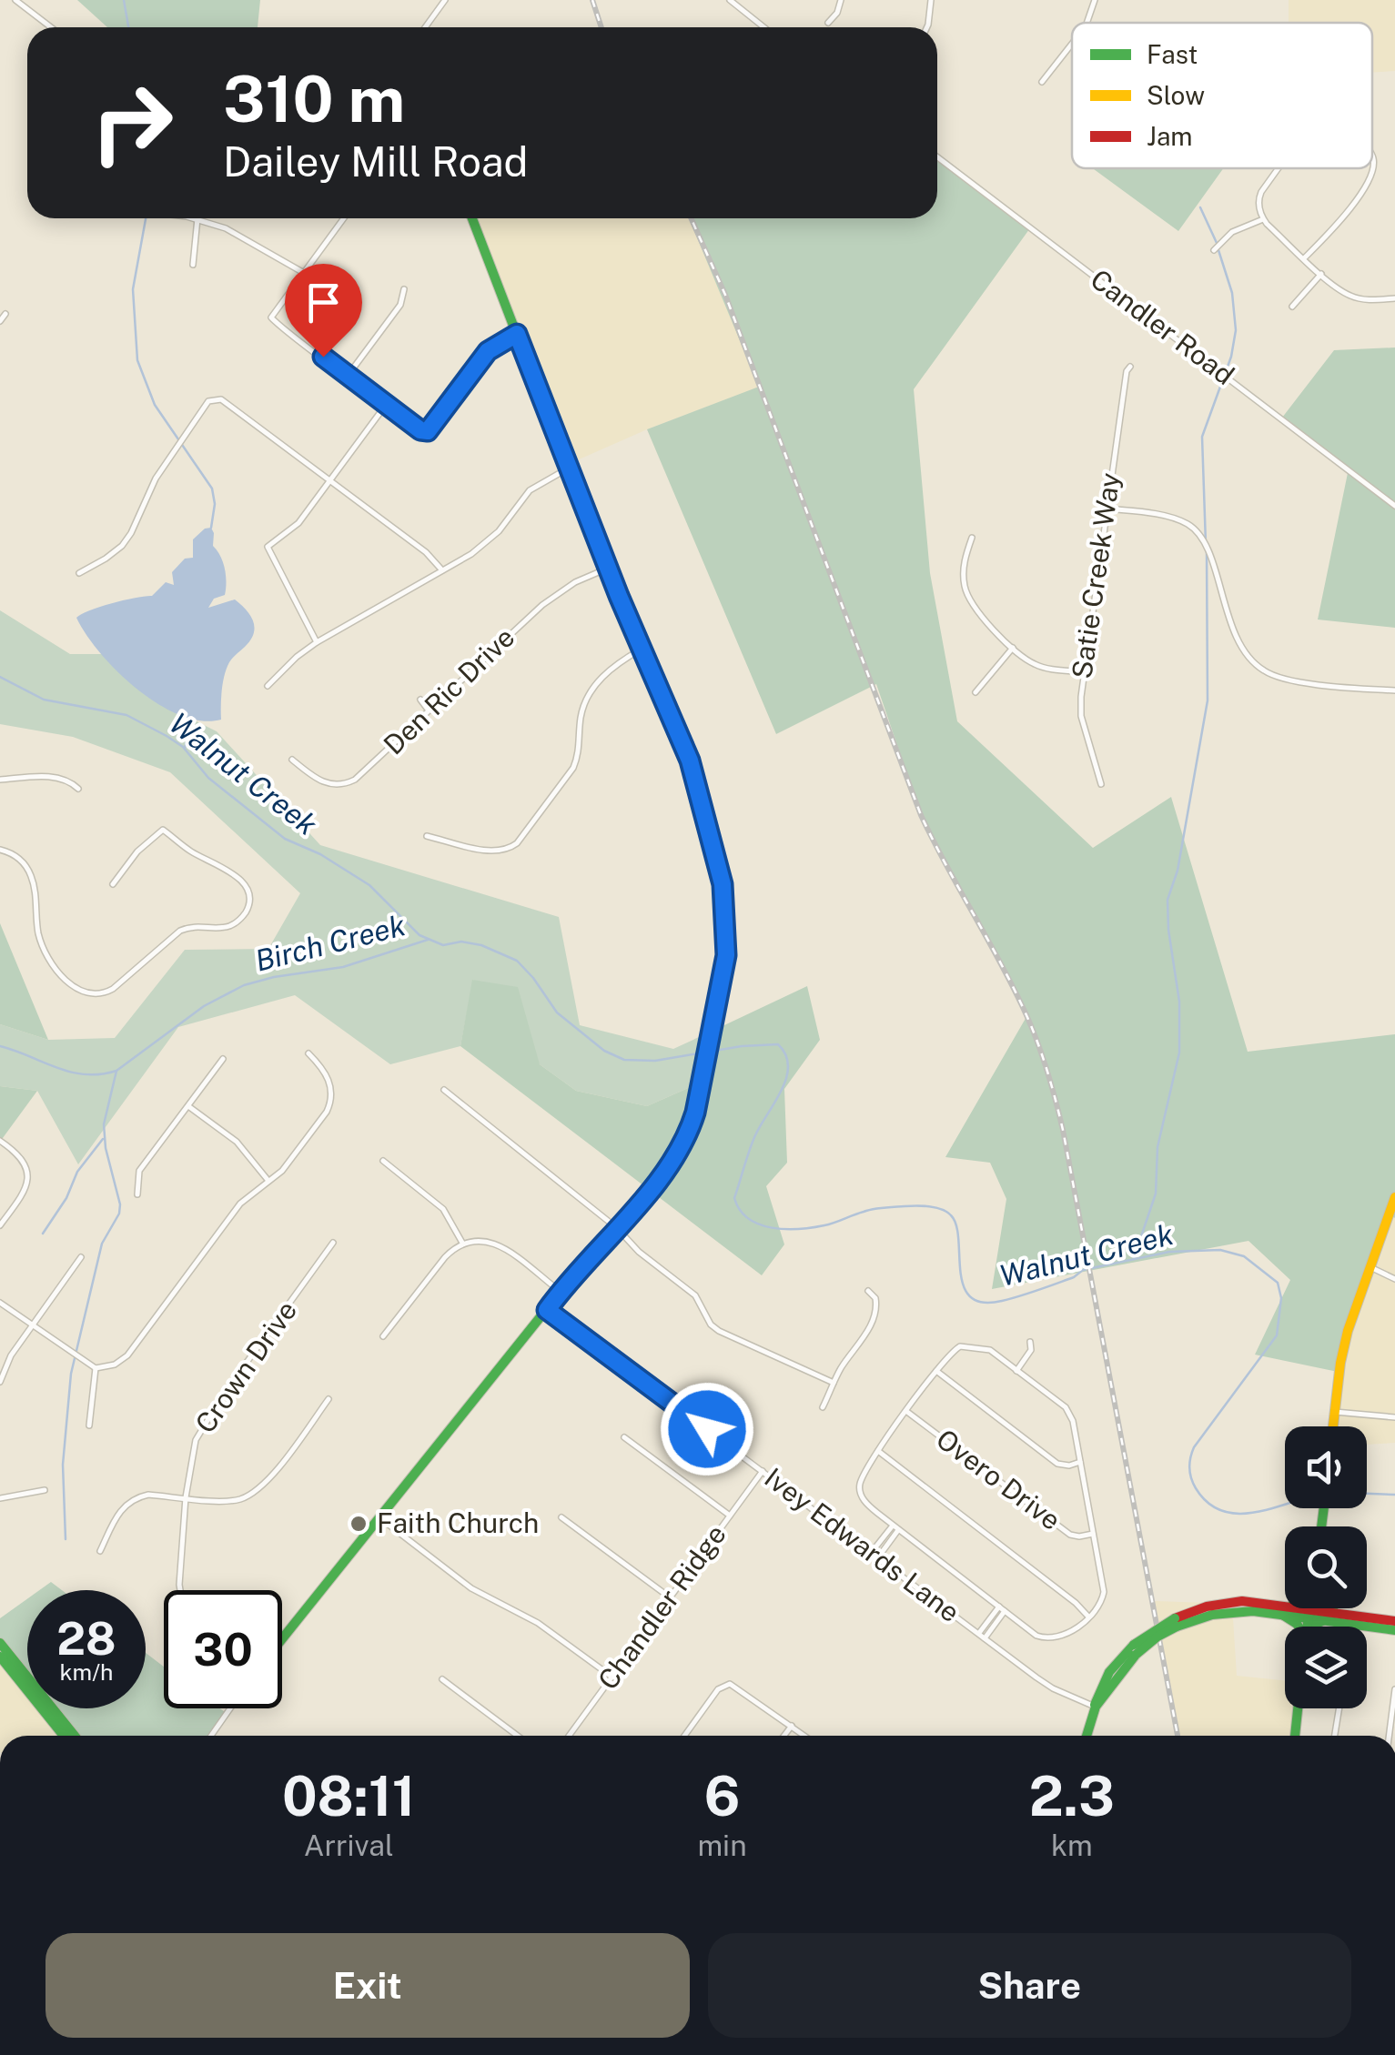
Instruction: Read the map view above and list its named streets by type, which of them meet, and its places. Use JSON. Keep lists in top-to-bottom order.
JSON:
{
  "streets": {
    "street": [
      "Candler Road",
      "Satie Creek Way",
      "Den Ric Drive",
      "Crown Drive",
      "Overo Drive",
      "Ivey Edwards Lane",
      "Chandler Ridge"
    ]
  },
  "crossings": [
    ["Ivey Edwards Lane", "Chandler Ridge"]
  ],
  "water": ["Walnut Creek", "Birch Creek"],
  "places": ["Faith Church"],
  "legend": ["Fast", "Slow", "Jam"],
  "page": {
    "turn": ["310 m", "Dailey Mill Road"],
    "speed": "28 km/h",
    "limit": "30",
    "eta": [
      "08:11",
      "Arrival",
      "6",
      "min",
      "2.3",
      "km"
    ],
    "buttons": ["Exit", "Share"]
  }
}
